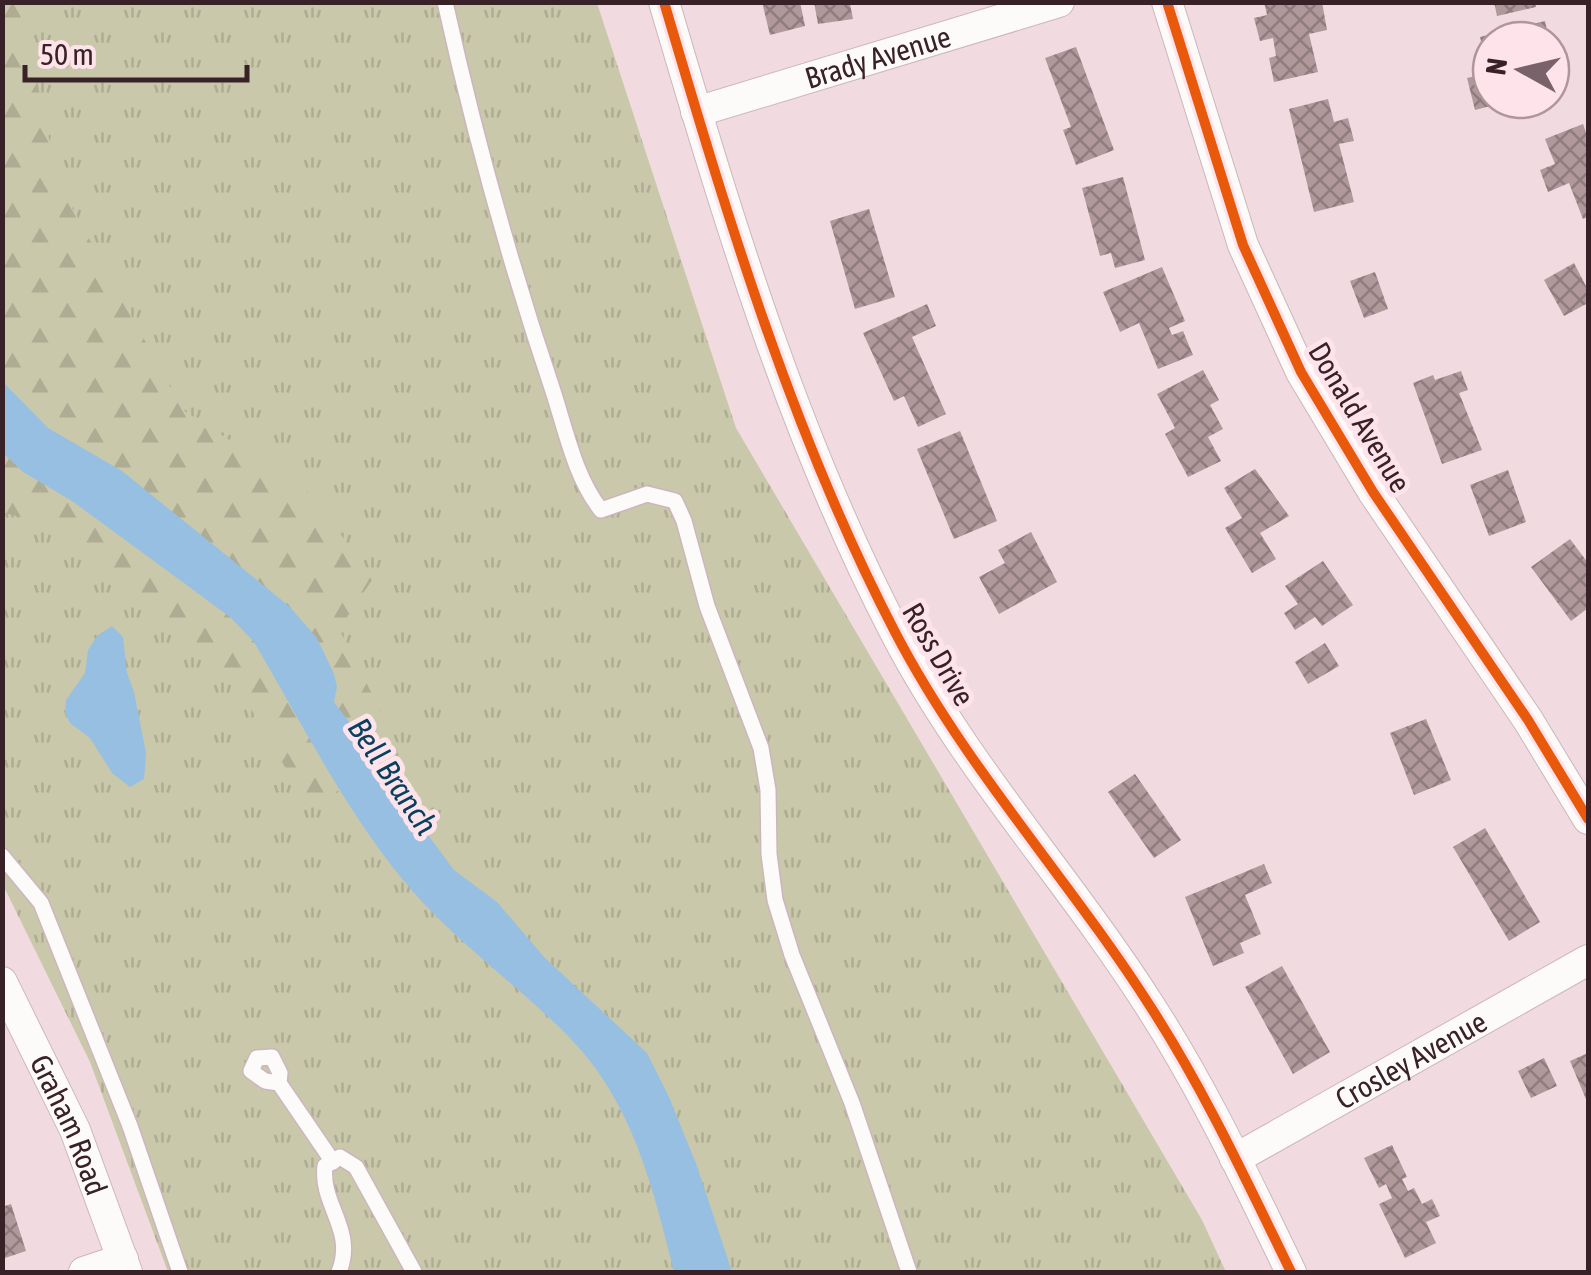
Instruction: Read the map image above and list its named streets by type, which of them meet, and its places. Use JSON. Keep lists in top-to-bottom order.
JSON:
{
  "streets": {
    "street": [
      "Brady Avenue",
      "Donald Avenue",
      "Ross Drive",
      "Crosley Avenue",
      "Graham Road"
    ]
  },
  "crossings": [
    ["Brady Avenue", "Ross Drive"],
    ["Ross Drive", "Crosley Avenue"]
  ],
  "water": ["Bell Branch"],
  "scale_bar": "50 m",
  "north": "left"
}
